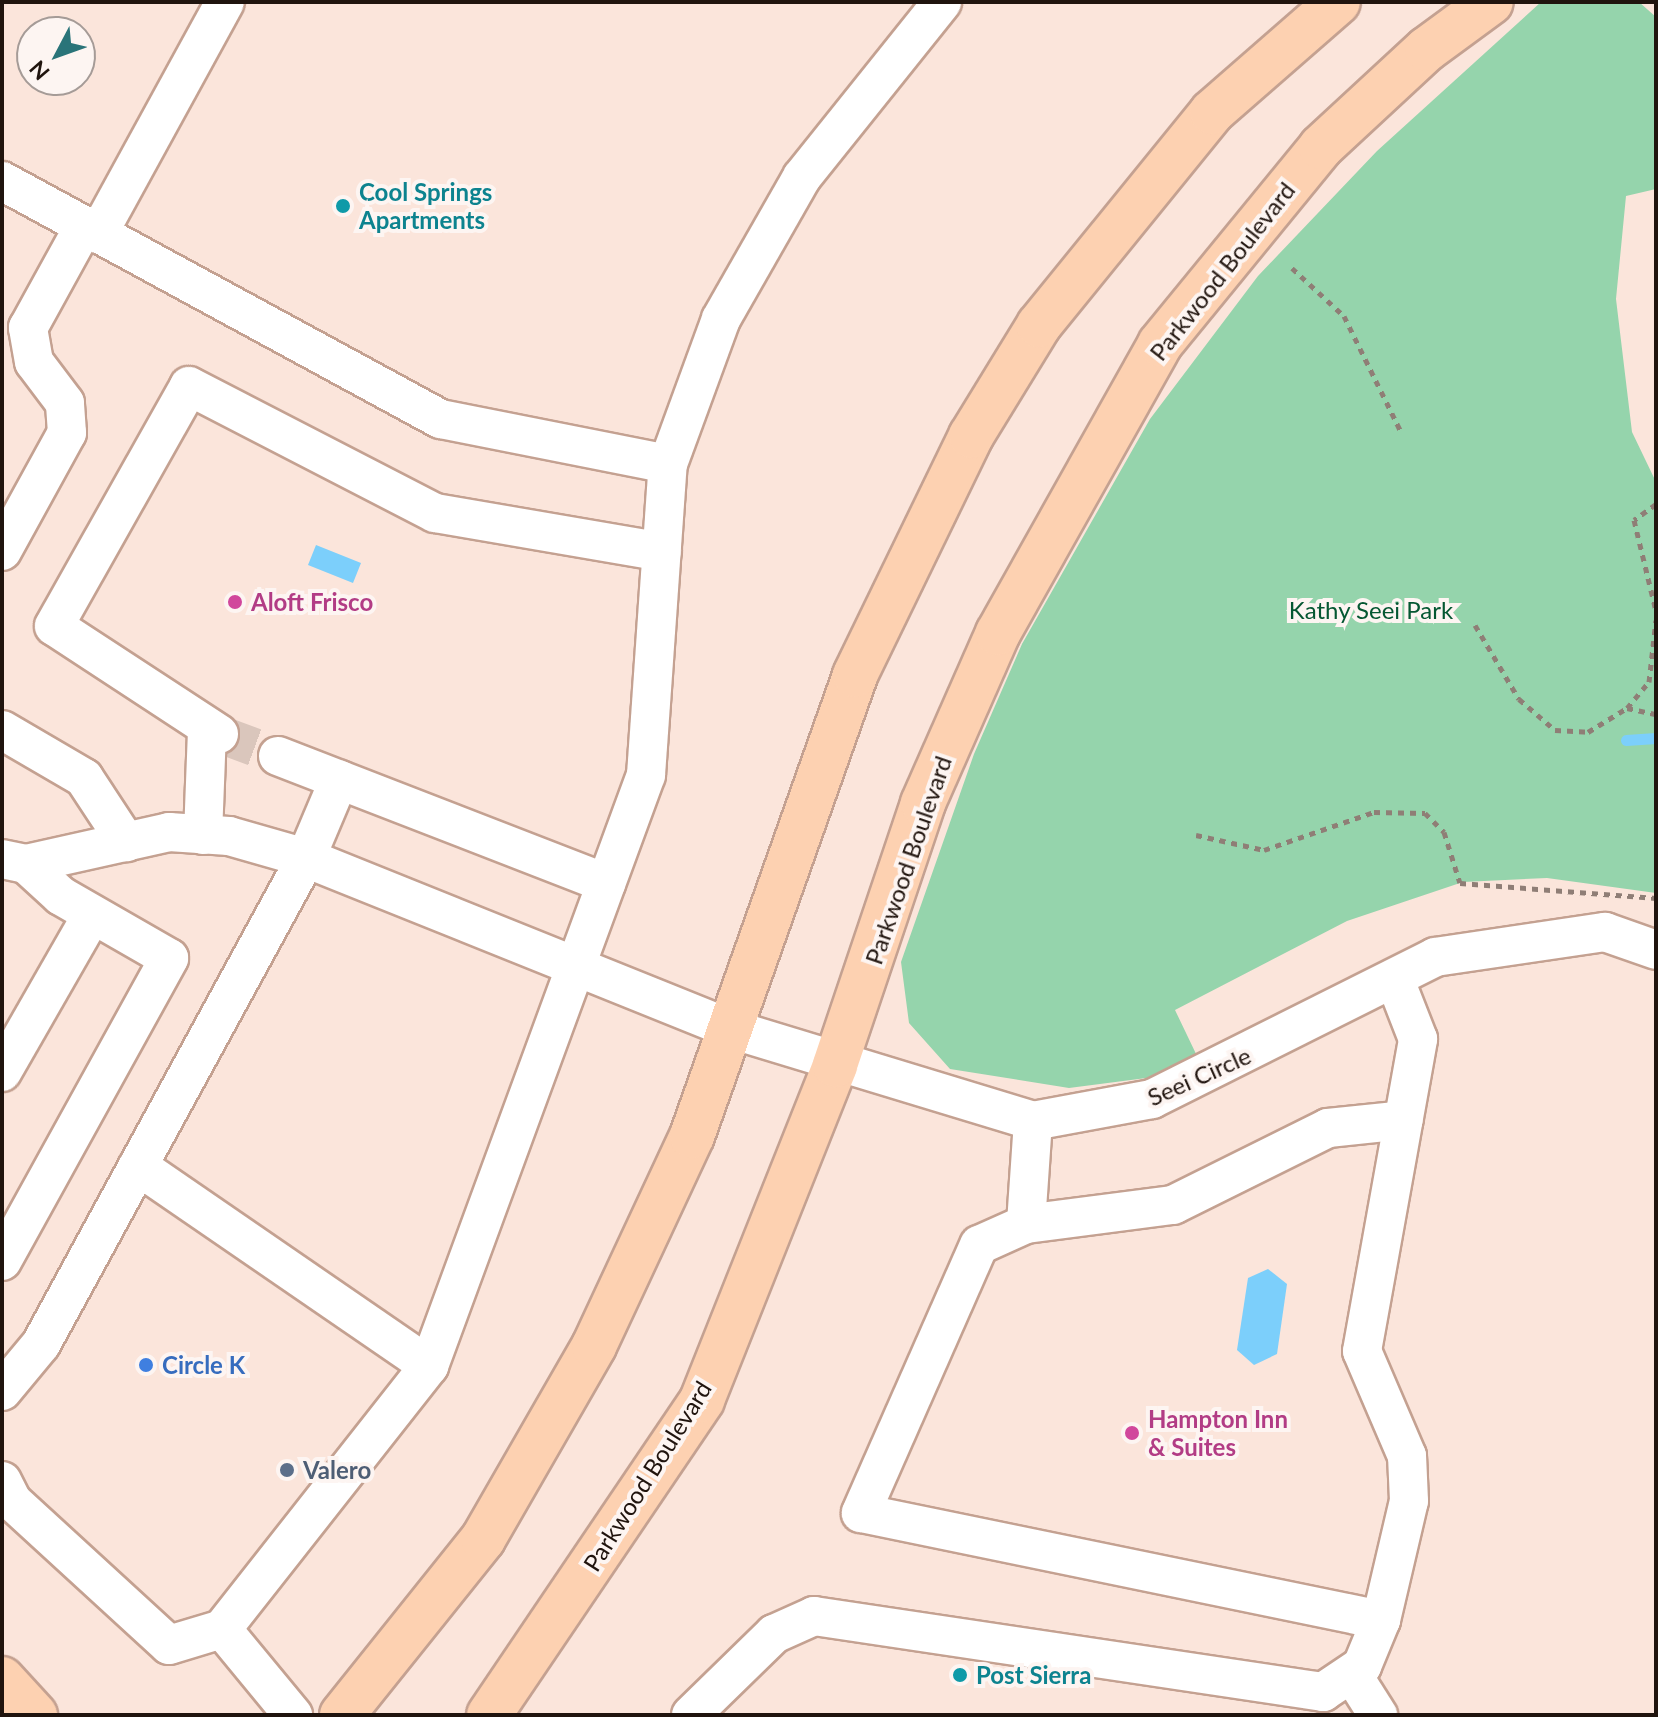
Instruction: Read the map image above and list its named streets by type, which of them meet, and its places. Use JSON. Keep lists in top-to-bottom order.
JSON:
{
  "streets": {
    "main road": ["Parkwood Boulevard"],
    "street": ["Seei Circle"]
  },
  "crossings": [
    ["Parkwood Boulevard", "Seei Circle"]
  ],
  "parks": ["Kathy Seei Park"],
  "places": [
    "Cool Springs Apartments",
    "Aloft Frisco",
    "Circle K",
    "Hampton Inn & Suites",
    "Valero",
    "Post Sierra"
  ],
  "north": "bottom left"
}
